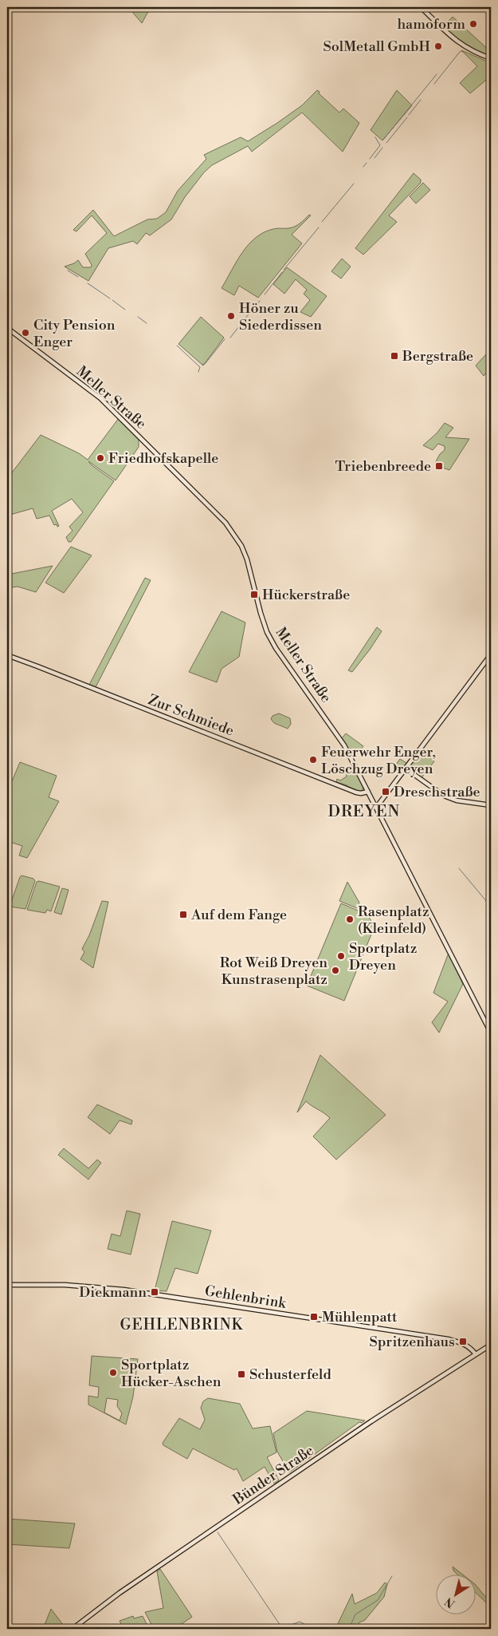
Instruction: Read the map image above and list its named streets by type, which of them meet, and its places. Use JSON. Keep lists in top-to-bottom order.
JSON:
{
  "streets": {
    "main road": [
      "Meller Straße",
      "Zur Schmiede",
      "Gehlenbrink",
      "Bünder Straße"
    ]
  },
  "crossings": [
    ["Meller Straße", "Zur Schmiede"],
    ["Gehlenbrink", "Bünder Straße"]
  ],
  "districts": ["DREYEN", "GEHLENBRINK"],
  "places": {
    "other": [
      "hamoform",
      "SolMetall GmbH",
      "Höner zu Siederdissen",
      "City Pension Enger",
      "Friedhofskapelle",
      "Feuerwehr Enger, Löschzug Dreyen",
      "Rasenplatz (Kleinfeld)",
      "Sportplatz Dreyen",
      "Rot Weiß Dreyen Kunstrasenplatz",
      "Sportplatz Hücker-Aschen"
    ],
    "transit": [
      "Bergstraße",
      "Triebenbreede",
      "Hückerstraße",
      "Dreschstraße",
      "Auf dem Fange",
      "Diekmann",
      "Mühlenpatt",
      "Spritzenhaus",
      "Schusterfeld"
    ]
  },
  "north": "bottom left"
}
